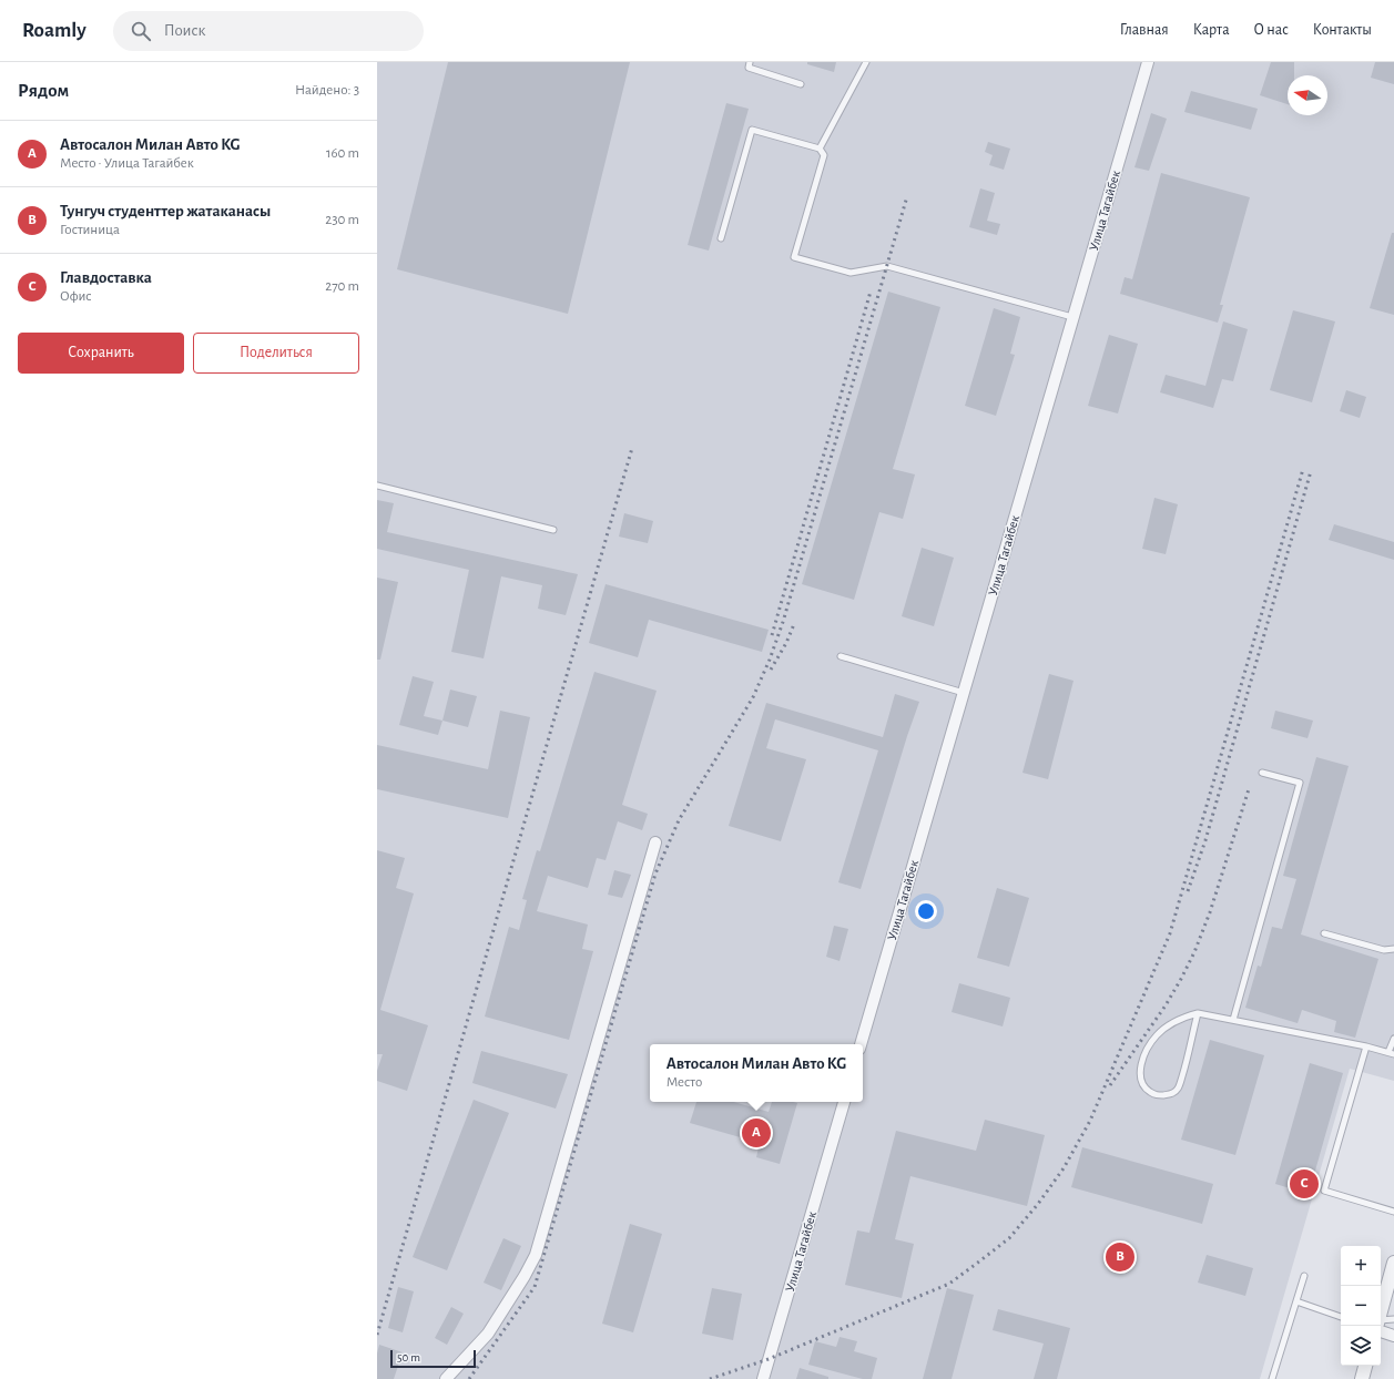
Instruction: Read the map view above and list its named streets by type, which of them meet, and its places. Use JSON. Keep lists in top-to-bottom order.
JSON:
{
  "streets": {
    "street": ["Улица Тагайбек"]
  },
  "scale_bar": "50 m",
  "north": "left",
  "page": {
    "header": "Roamly",
    "search": "Поиск",
    "nav": [
      "Главная",
      "Карта",
      "О нас",
      "Контакты"
    ],
    "heading": ["Рядом", "Найдено: 3"],
    "list": [
      {
        "mark": "A",
        "name": "Автосалон Милан Авто KG",
        "note": "Место · Улица Тагайбек",
        "value": "160 m"
      },
      {
        "mark": "B",
        "name": "Тунгуч студенттер жатаканасы",
        "note": "Гостиница",
        "value": "230 m"
      },
      {
        "mark": "C",
        "name": "Главдоставка",
        "note": "Офис",
        "value": "270 m"
      }
    ],
    "buttons": ["Сохранить", "Поделиться"],
    "popup": ["Автосалон Милан Авто KG", "Место"],
    "pins": ["A", "C", "B"],
    "map_buttons": ["+", "−"],
    "scale": "50 m"
  }
}
